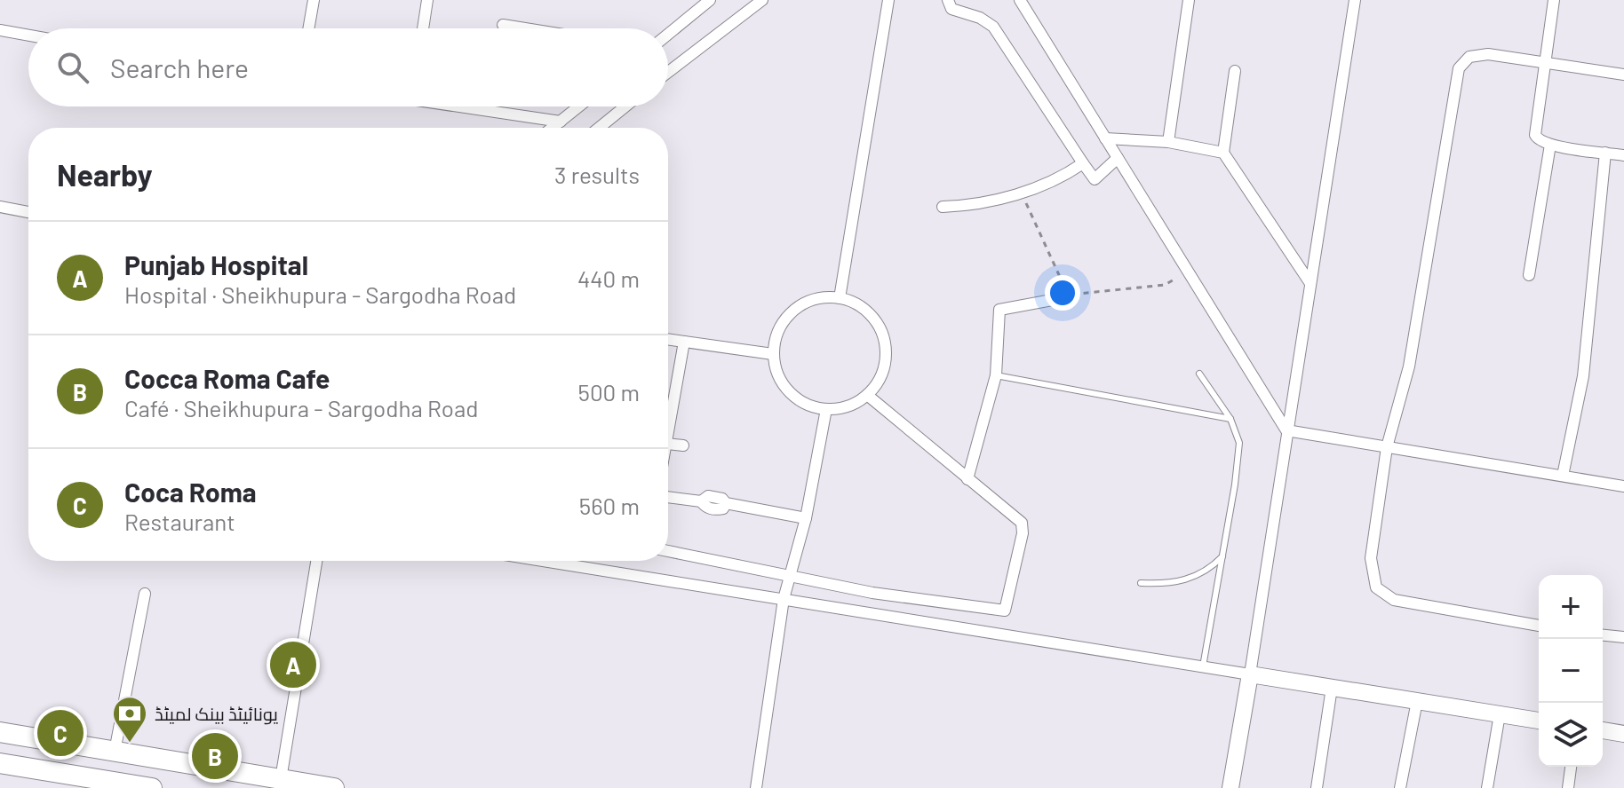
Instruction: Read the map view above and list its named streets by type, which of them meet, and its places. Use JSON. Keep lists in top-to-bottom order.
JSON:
{
  "places": {
    "bank": ["یونائیٹڈ بینک لمیٹڈ"]
  },
  "page": {
    "search": "Search here",
    "heading": ["Nearby", "3 results"],
    "list": [
      {
        "mark": "A",
        "name": "Punjab Hospital",
        "note": "Hospital · Sheikhupura - Sargodha Road",
        "value": "440 m"
      },
      {
        "mark": "B",
        "name": "Cocca Roma Cafe",
        "note": "Café · Sheikhupura - Sargodha Road",
        "value": "500 m"
      },
      {
        "mark": "C",
        "name": "Coca Roma",
        "note": "Restaurant",
        "value": "560 m"
      }
    ],
    "map_buttons": ["+", "−"],
    "pins": ["A", "C", "B"]
  }
}
